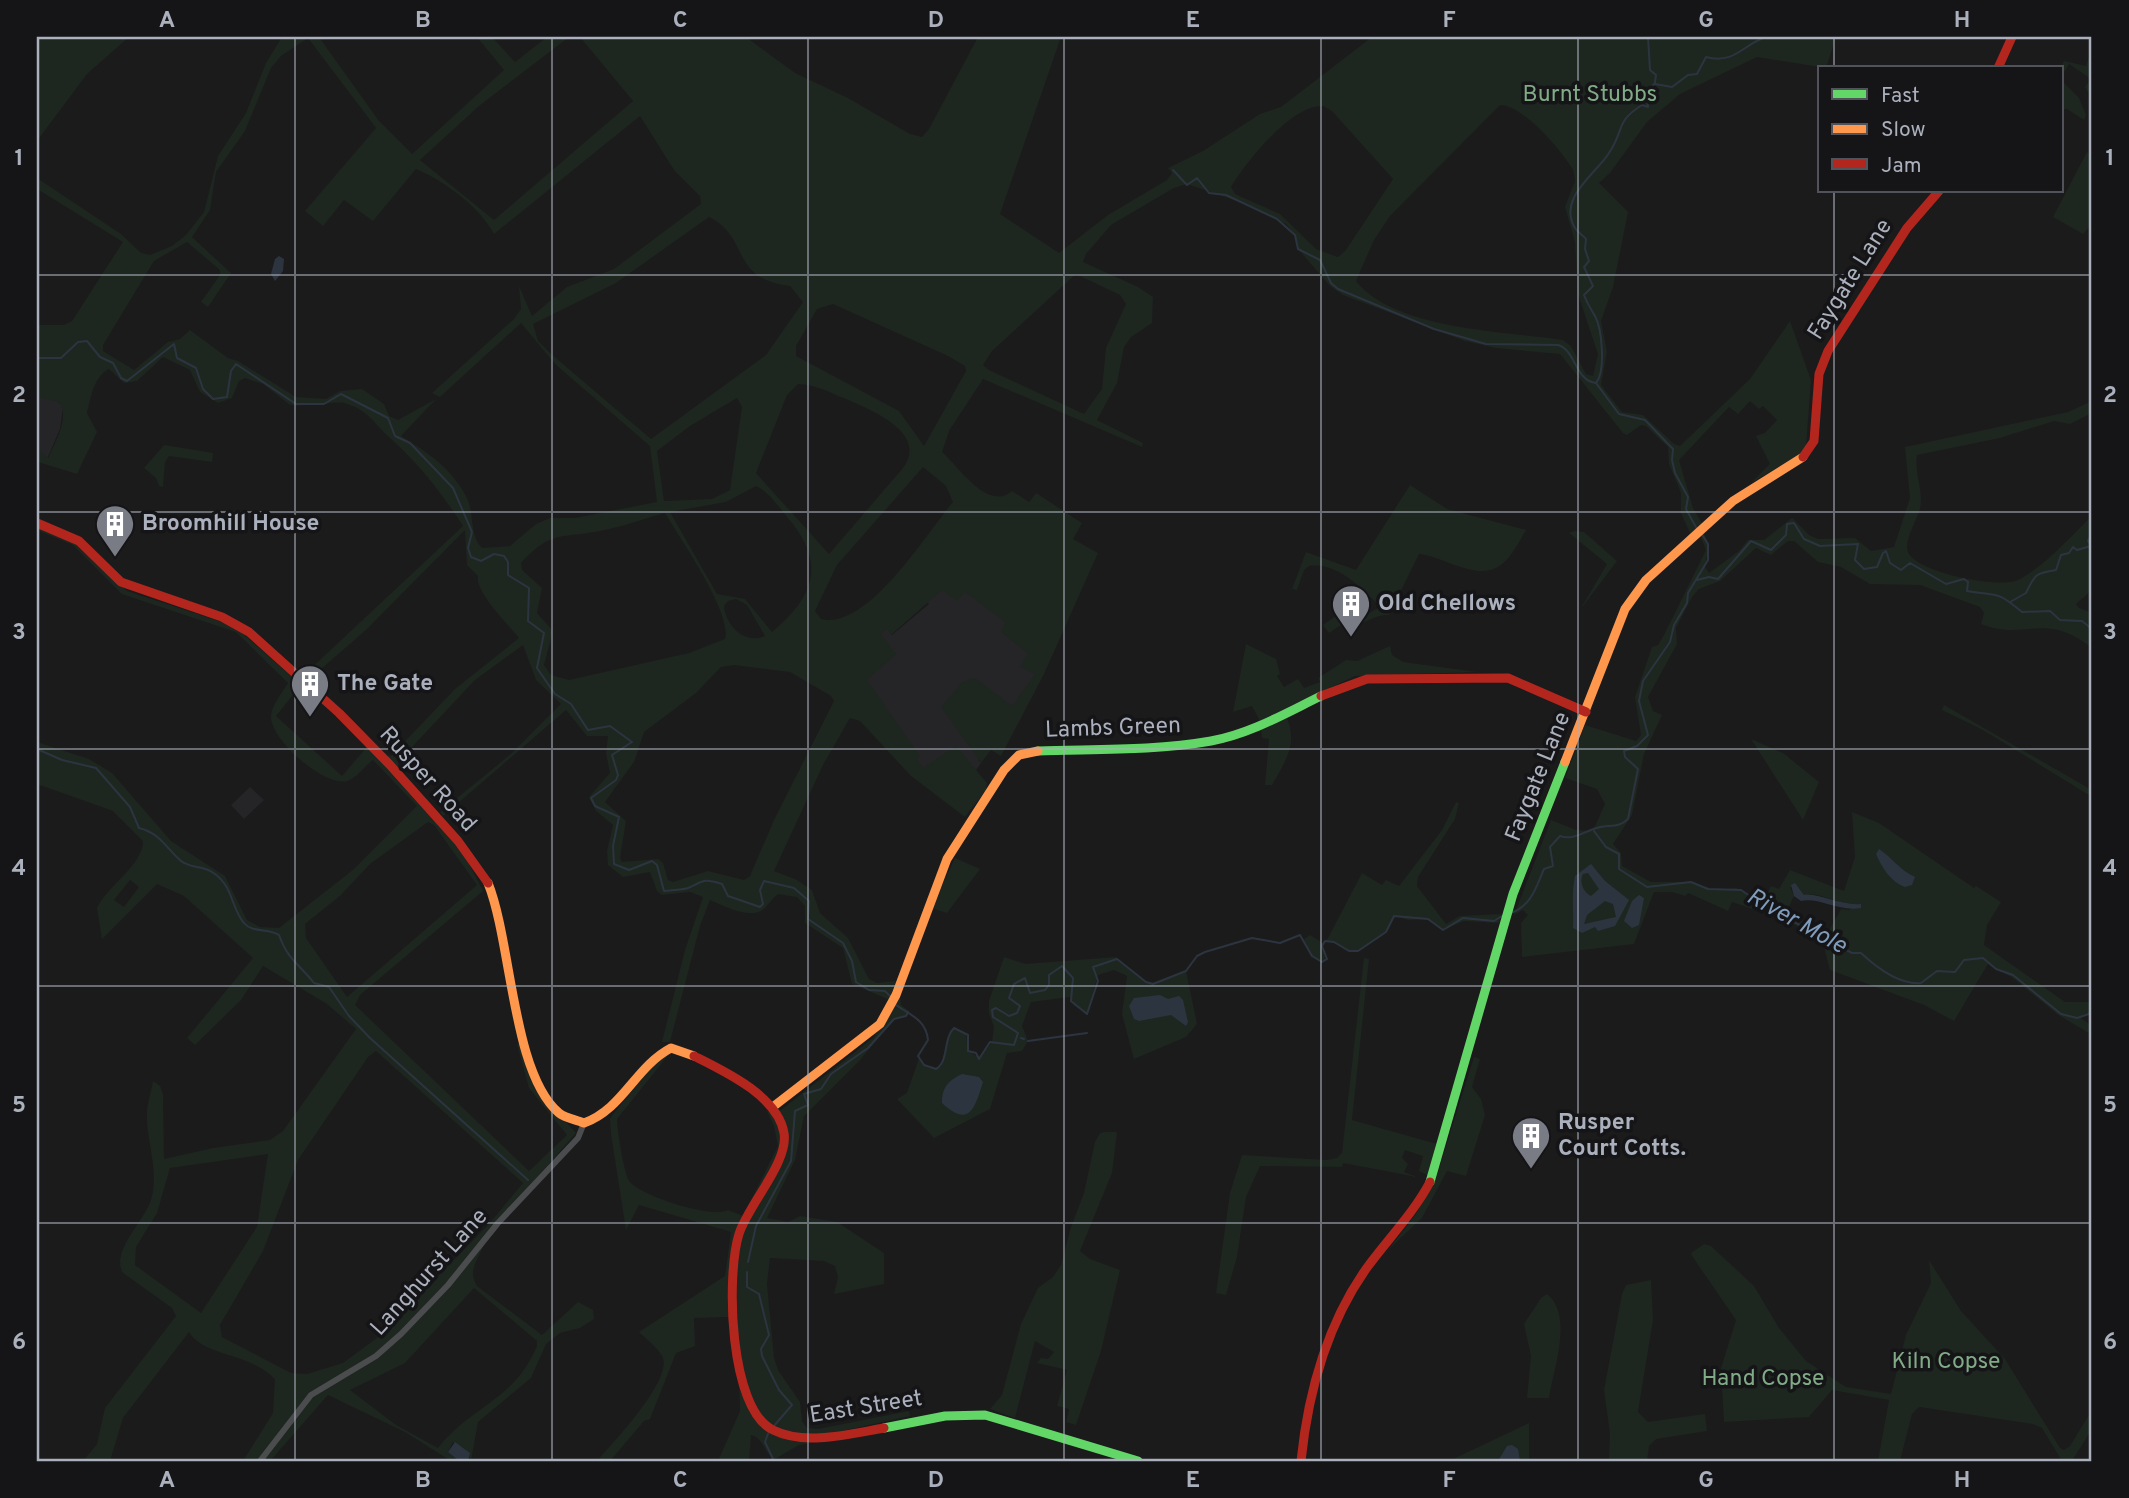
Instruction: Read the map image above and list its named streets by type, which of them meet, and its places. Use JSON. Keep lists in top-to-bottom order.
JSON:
{
  "streets": {
    "street": [
      "Faygate Lane",
      "Lambs Green",
      "Rusper Road",
      "Langhurst Lane",
      "East Street"
    ]
  },
  "crossings": [
    ["Faygate Lane", "Lambs Green"],
    ["Lambs Green", "East Street"],
    ["Rusper Road", "Langhurst Lane"]
  ],
  "water": ["River Mole"],
  "parks": ["Burnt Stubbs", "Kiln Copse", "Hand Copse"],
  "places": {
    "building": [
      "Broomhill House",
      "Old Chellows",
      "The Gate",
      "Rusper Court Cotts."
    ]
  },
  "legend": ["Fast", "Slow", "Jam"],
  "grid": {
    "columns": [
      "A",
      "B",
      "C",
      "D",
      "E",
      "F",
      "G",
      "H"
    ],
    "rows": [
      "1",
      "2",
      "3",
      "4",
      "5",
      "6"
    ]
  }
}
